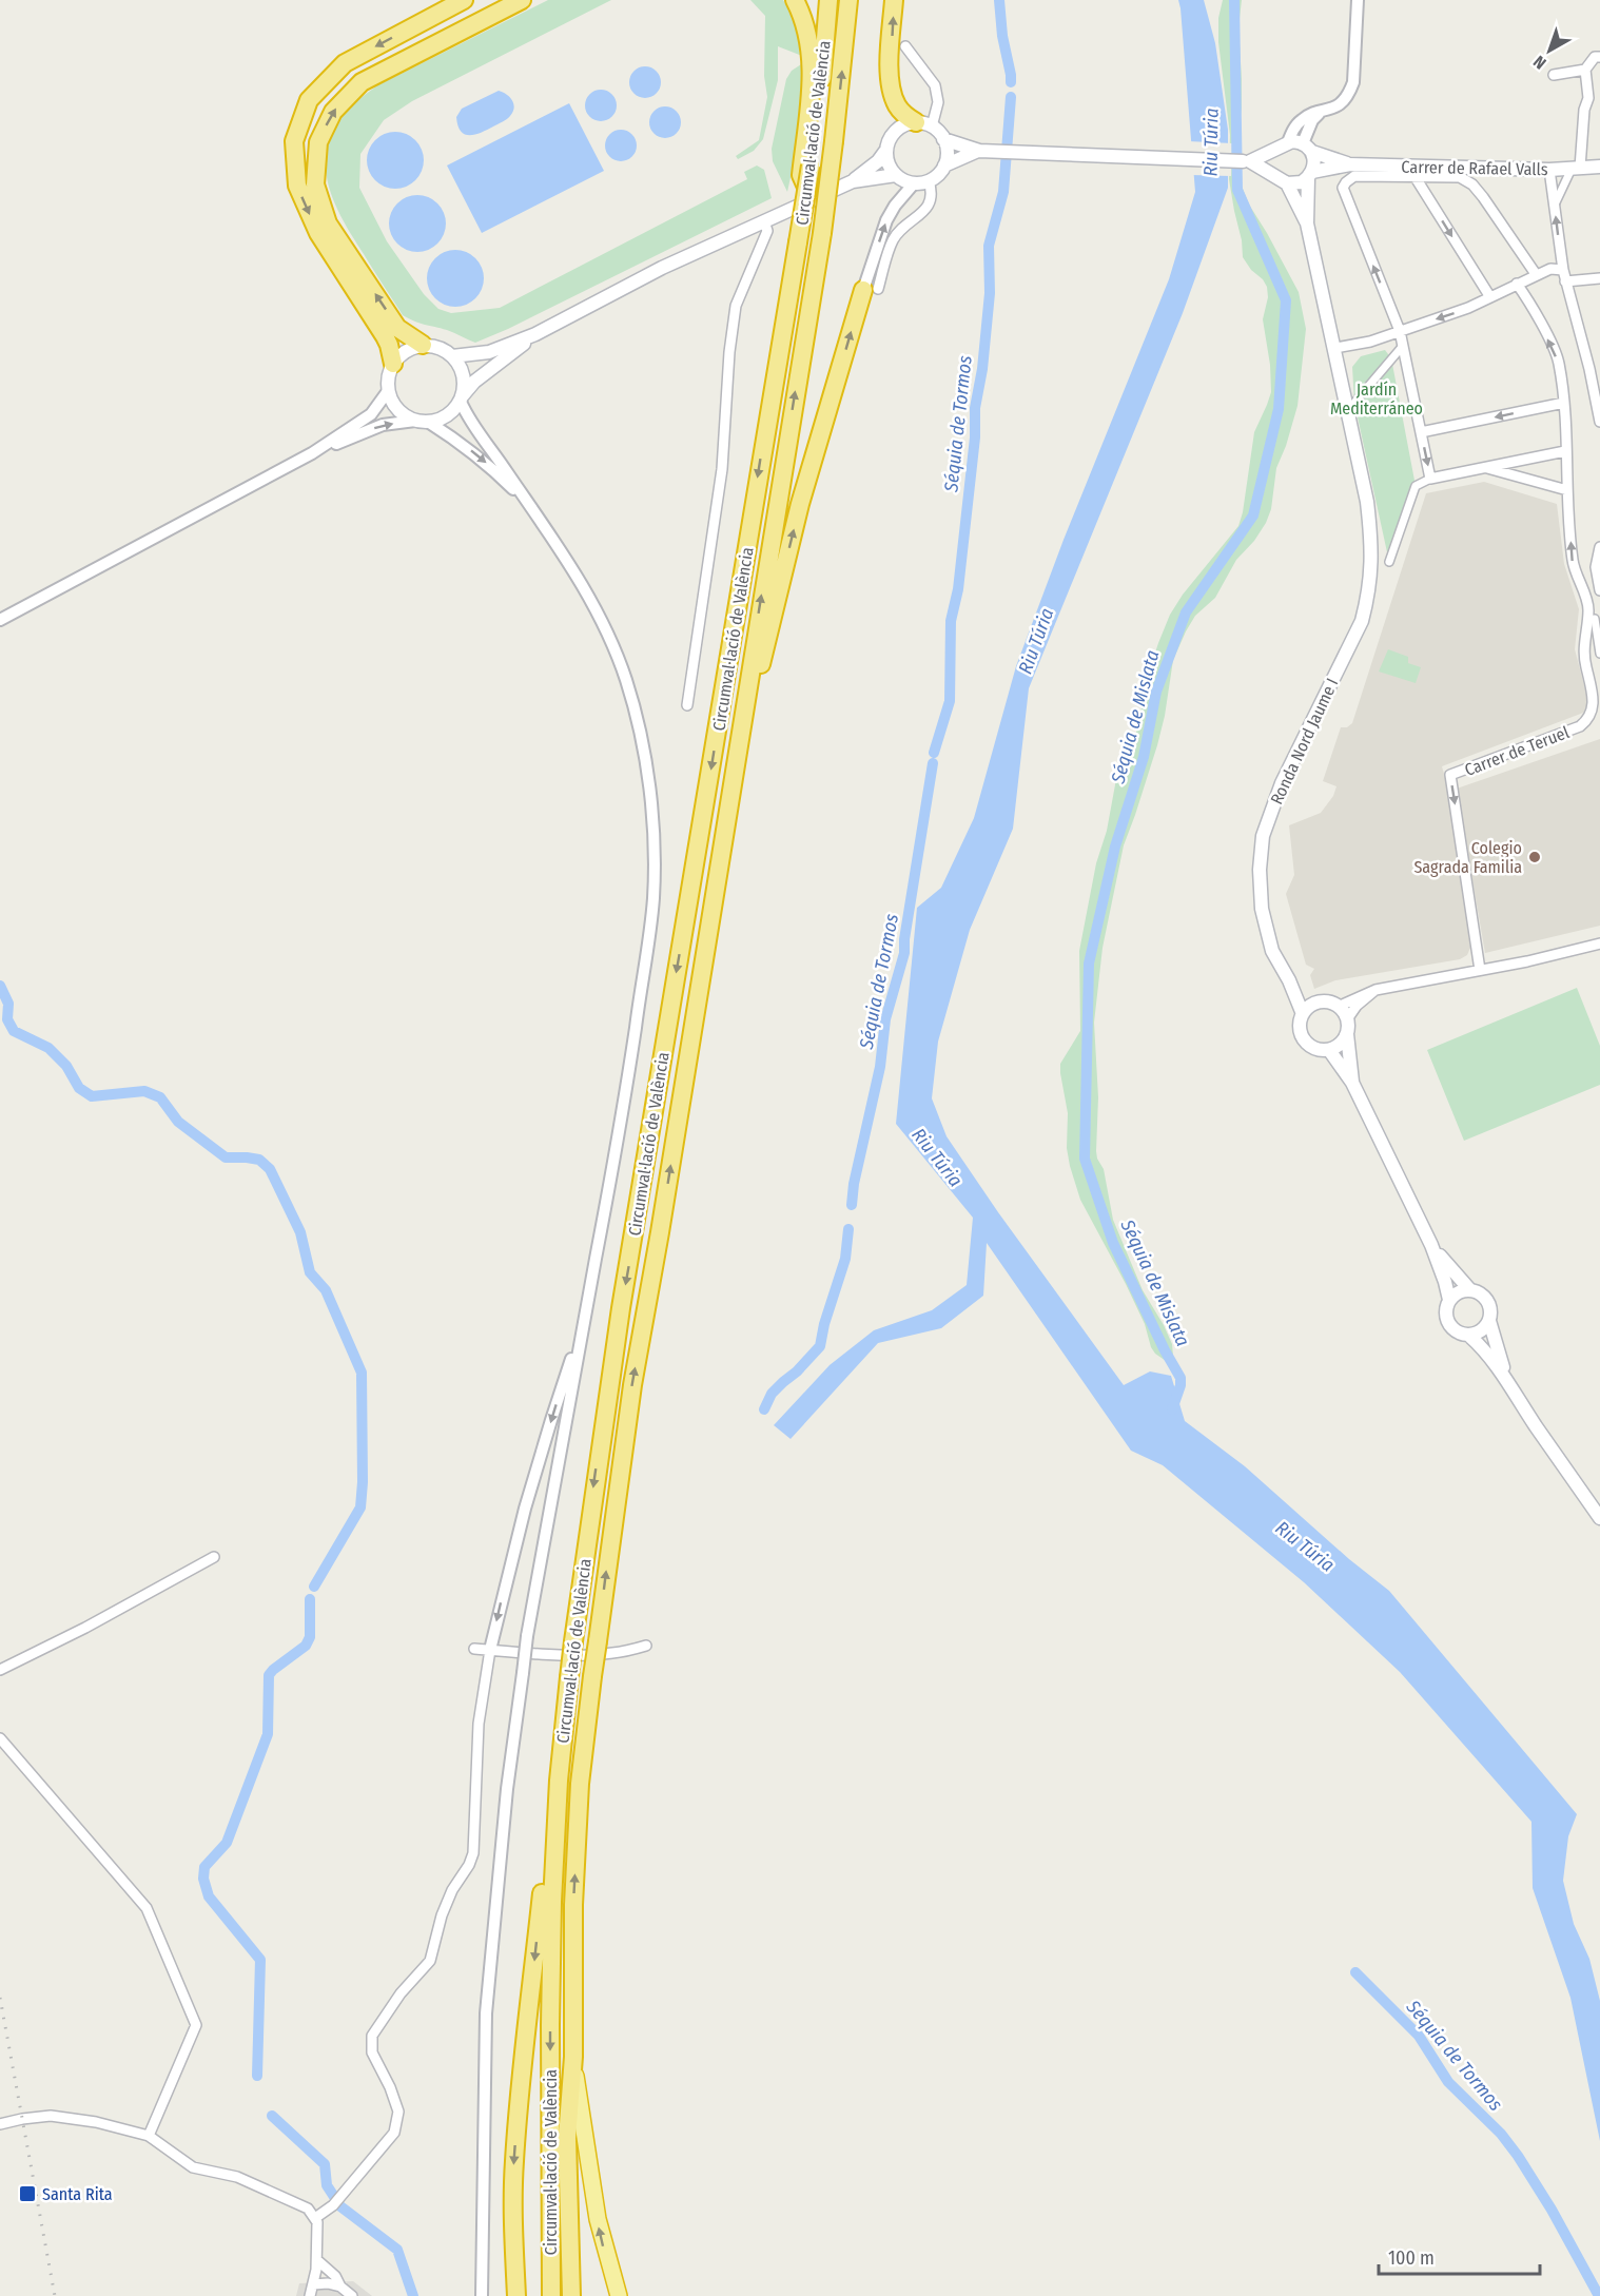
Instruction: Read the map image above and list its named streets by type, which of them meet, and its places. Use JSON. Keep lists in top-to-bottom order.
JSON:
{
  "streets": {
    "highway": ["Circumval·lació de València"],
    "main road": ["Carrer de Rafael Valls", "Ronda Nord Jaume I"],
    "street": ["Carrer de Teruel"]
  },
  "one_way": ["Carrer de Teruel"],
  "water": ["Riu Túria", "Séquia de Tormos", "Séquia de Mislata"],
  "parks": ["Jardín Mediterráneo"],
  "places": {
    "other": ["Colegio Sagrada Familia"],
    "transit": ["Santa Rita"]
  },
  "scale_bar": "100 m",
  "north": "bottom left"
}
